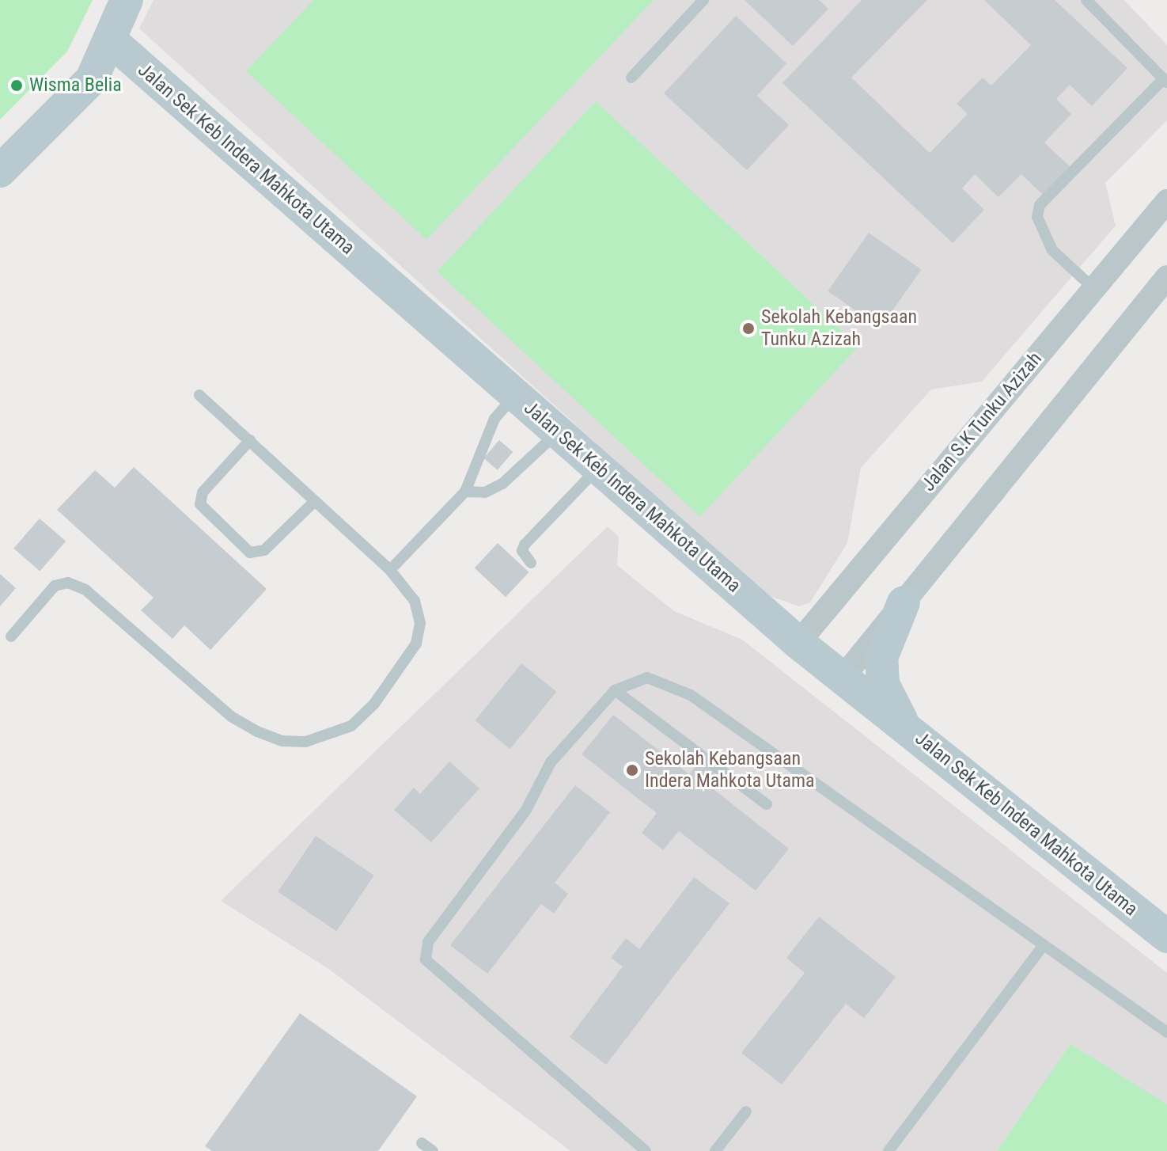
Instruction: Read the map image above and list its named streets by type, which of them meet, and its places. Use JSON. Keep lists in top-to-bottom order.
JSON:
{
  "streets": {
    "street": ["Jalan Sek Keb Indera Mahkota Utama", "Jalan S.K Tunku Azizah"]
  },
  "crossings": [
    ["Jalan Sek Keb Indera Mahkota Utama", "Jalan S.K Tunku Azizah"]
  ],
  "places": ["Wisma Belia", "Sekolah Kebangsaan Tunku Azizah", "Sekolah Kebangsaan Indera Mahkota Utama"]
}
